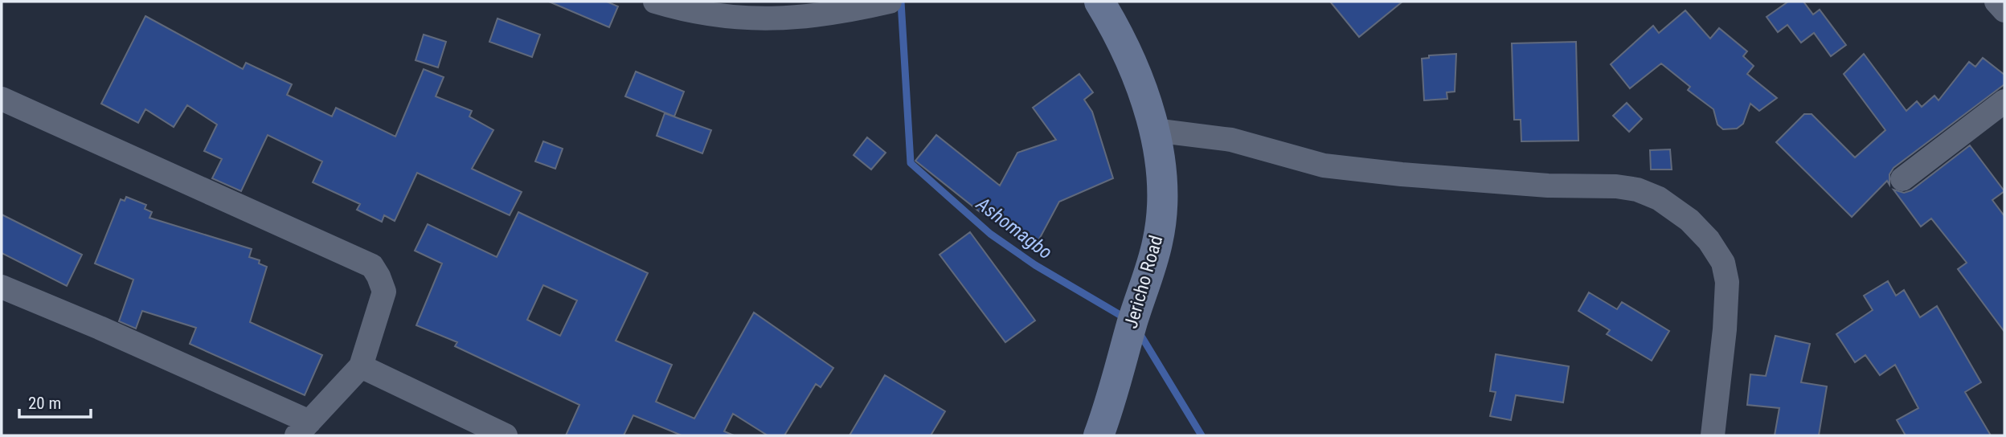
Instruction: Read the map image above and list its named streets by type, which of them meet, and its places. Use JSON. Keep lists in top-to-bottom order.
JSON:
{
  "streets": {
    "street": ["Jericho Road"]
  },
  "water": ["Ashomagbo"],
  "scale_bar": "20 m"
}
